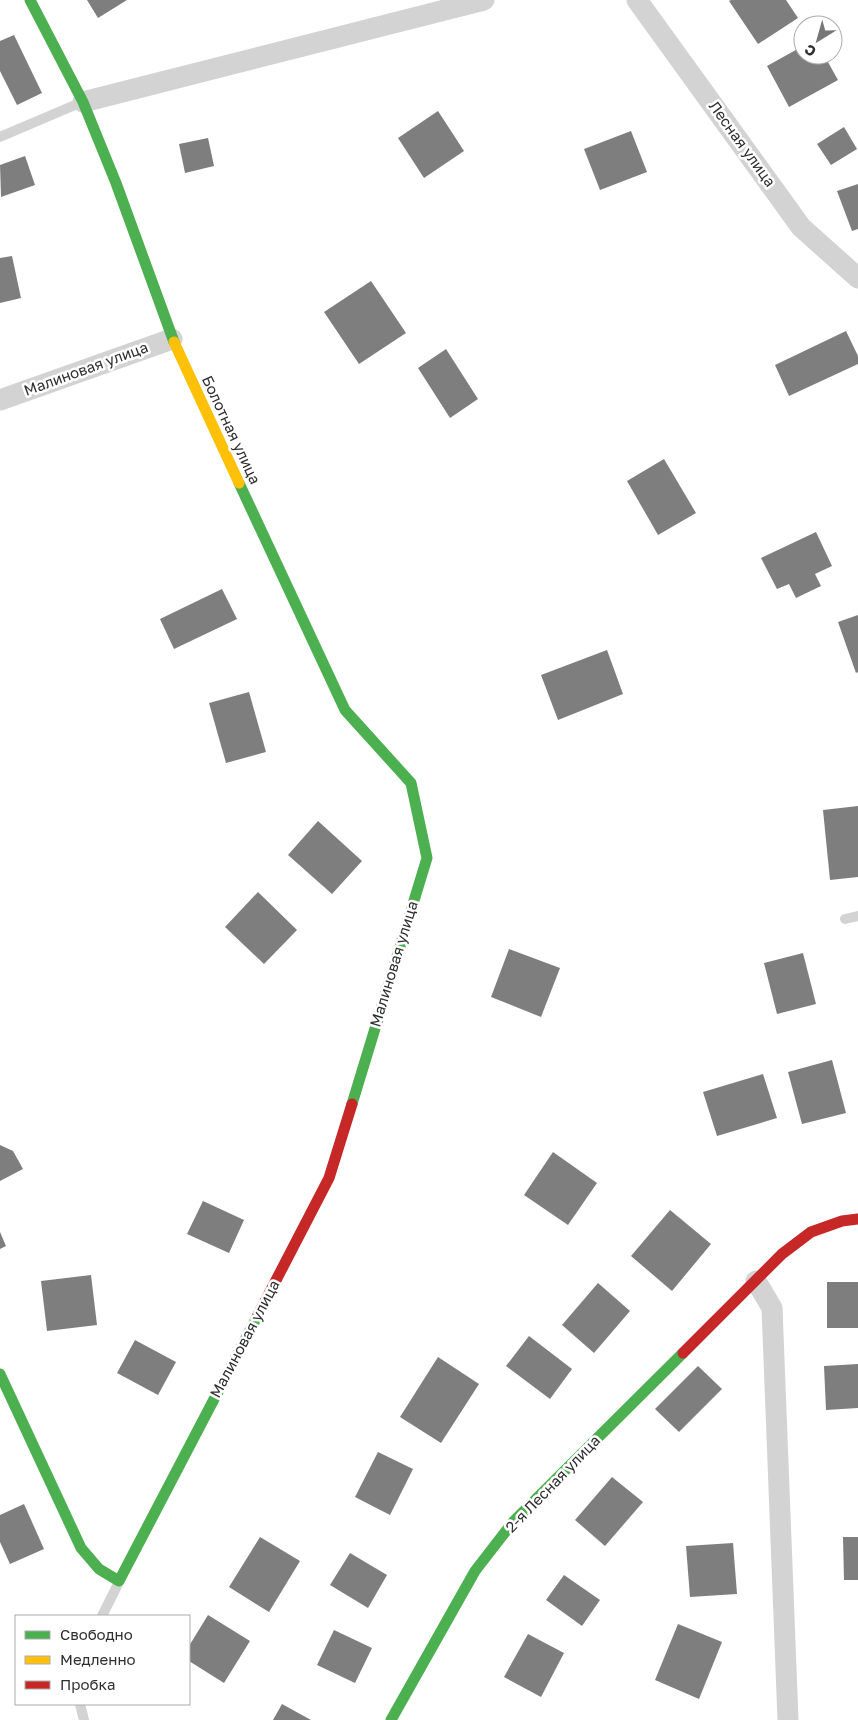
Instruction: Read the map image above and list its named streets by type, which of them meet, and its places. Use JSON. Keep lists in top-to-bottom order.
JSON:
{
  "streets": {
    "street": [
      "Лесная улица",
      "Малиновая улица",
      "Болотная улица",
      "2-я Лесная улица"
    ]
  },
  "crossings": [
    ["Малиновая улица", "Болотная улица"]
  ],
  "legend": ["Свободно", "Медленно", "Пробка"],
  "north": "bottom left"
}
